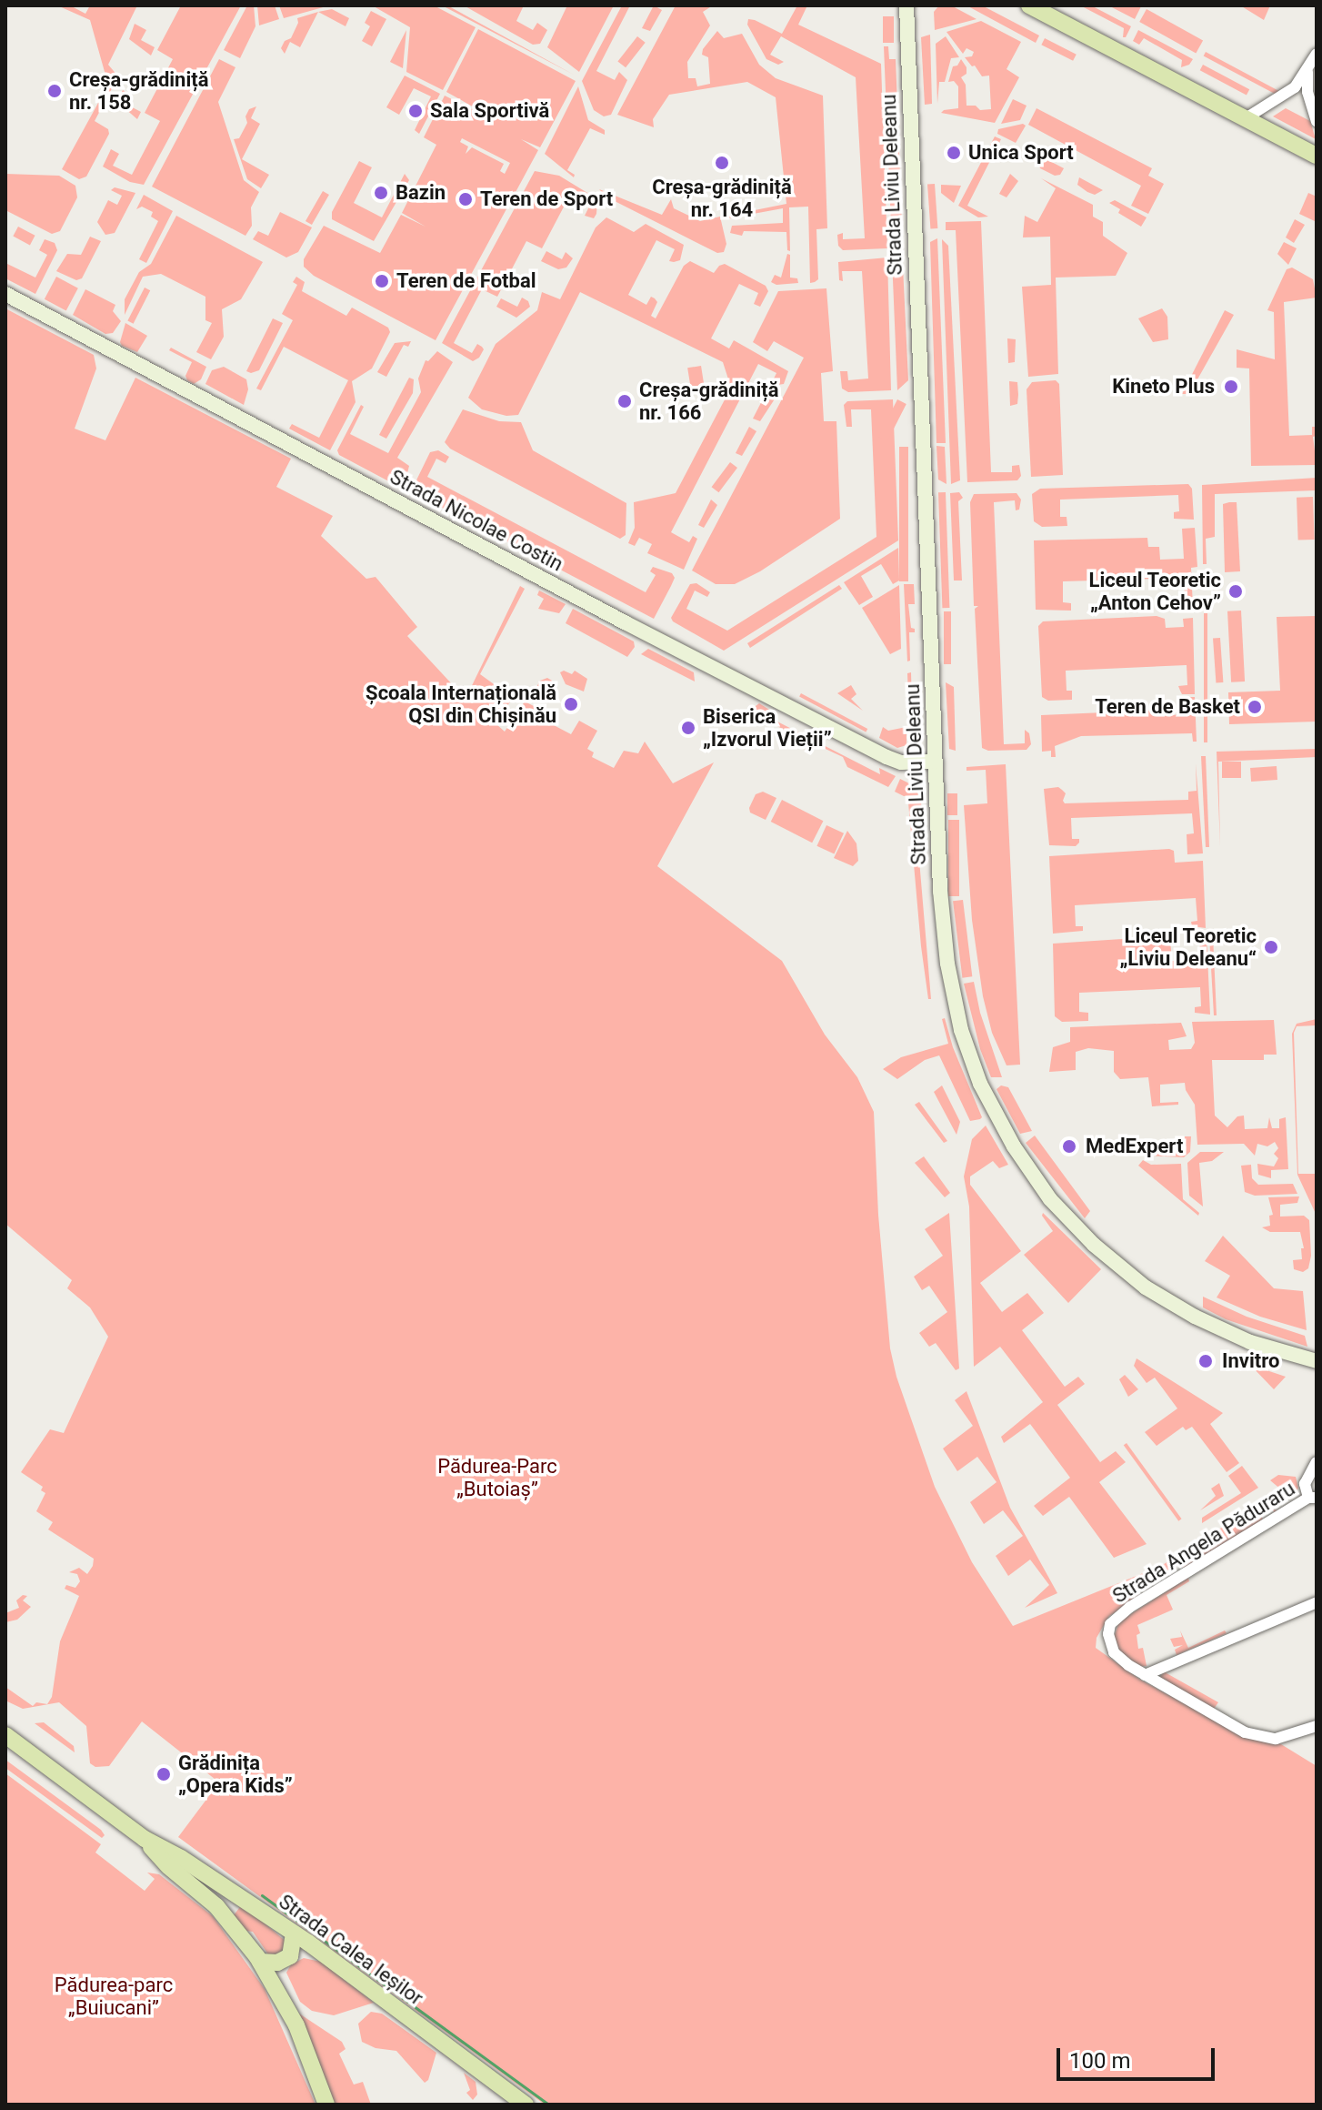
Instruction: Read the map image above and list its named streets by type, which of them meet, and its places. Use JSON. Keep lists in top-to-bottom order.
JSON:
{
  "streets": {
    "main road": ["Strada Liviu Deleanu", "Strada Nicolae Costin", "Strada Calea Ieșilor"],
    "street": ["Strada Angela Păduraru"]
  },
  "crossings": [
    ["Strada Liviu Deleanu", "Strada Nicolae Costin"]
  ],
  "parks": ["Pădurea-Parc „Butoiaș”", "Pădurea-parc „Buiucani”"],
  "places": [
    "Creșa-grădiniță nr. 158",
    "Sala Sportivă",
    "Unica Sport",
    "Creșa-grădiniță nr. 164",
    "Bazin",
    "Teren de Sport",
    "Teren de Fotbal",
    "Kineto Plus",
    "Creșa-grădiniță nr. 166",
    "Liceul Teoretic „Anton Cehov”",
    "Școala Internațională QSI din Chișinău",
    "Teren de Basket",
    "Biserica „Izvorul Vieții”",
    "Liceul Teoretic „Liviu Deleanu“",
    "MedExpert",
    "Invitro",
    "Grădinița „Opera Kids”"
  ],
  "scale_bar": "100 m"
}
